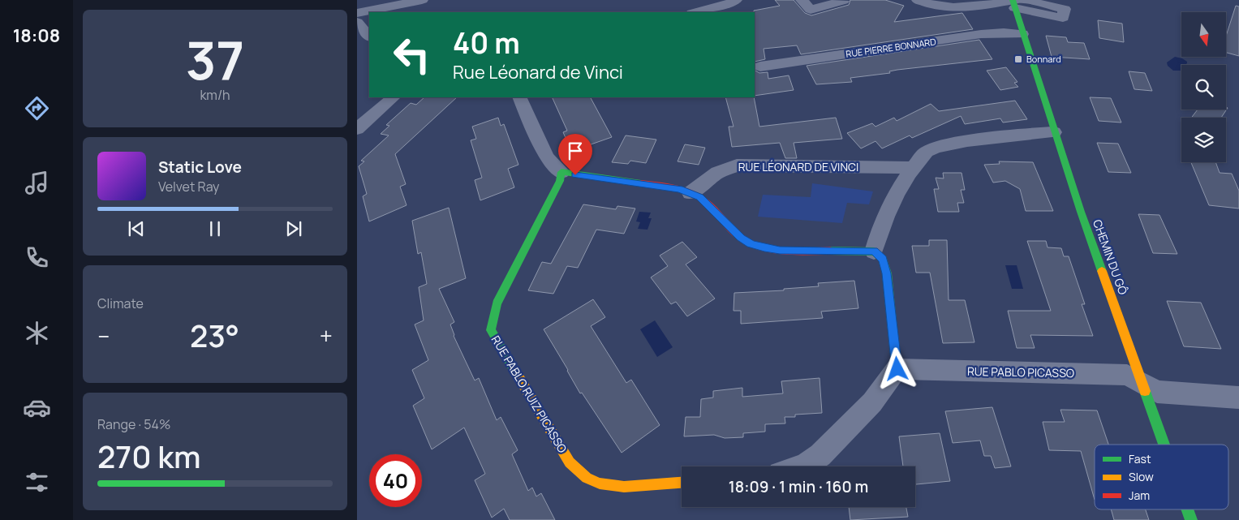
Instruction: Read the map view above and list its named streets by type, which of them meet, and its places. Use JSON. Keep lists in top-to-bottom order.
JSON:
{
  "streets": {
    "street": [
      "RUE PIERRE BONNARD",
      "RUE LÉONARD DE VINCI",
      "CHEMIN DU GÔ",
      "RUE PABLO PICASSO",
      "RUE PABLO RUIZ PICASSO"
    ]
  },
  "crossings": [
    ["RUE PIERRE BONNARD", "CHEMIN DU GÔ"],
    ["CHEMIN DU GÔ", "RUE PABLO PICASSO"]
  ],
  "places": {
    "transit": ["Bonnard"]
  },
  "legend": ["Fast", "Slow", "Jam"],
  "north": "bottom",
  "page": {
    "tabs": "18:08",
    "tile": [
      ["37", "km/h"],
      "Climate",
      ["Range · 54%", "270 km"]
    ],
    "turn": ["40 m", "Rue Léonard de Vinci"],
    "song": ["Static Love", "Velvet Ray"],
    "heat": ["−", "23°", "+"],
    "limit": "40",
    "trip": "18:09 · 1 min · 160 m"
  }
}
